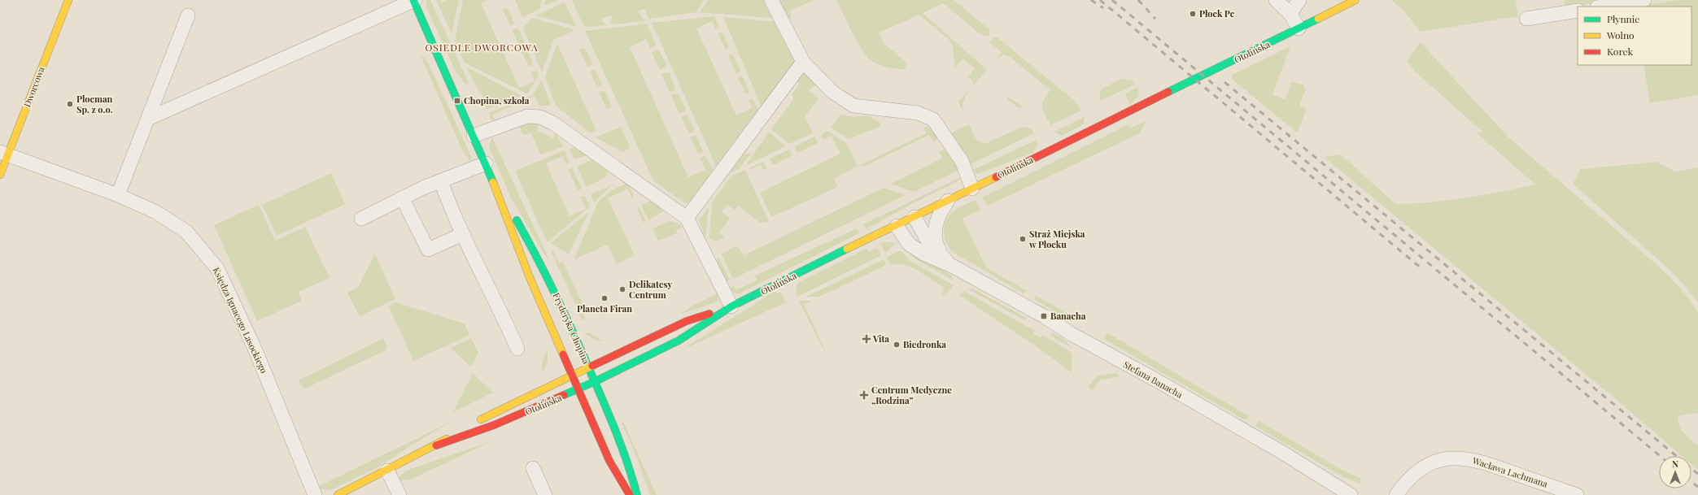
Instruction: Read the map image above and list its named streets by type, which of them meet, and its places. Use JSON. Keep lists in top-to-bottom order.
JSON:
{
  "streets": {
    "main road": ["Otolińska", "Dworcowa", "Fryderyka Chopina"],
    "street": ["Księdza Ignacego Lasockiego", "Stefana Banacha", "Wacława Lachmana"]
  },
  "crossings": [
    ["Otolińska", "Fryderyka Chopina"],
    ["Otolińska", "Stefana Banacha"],
    ["Dworcowa", "Księdza Ignacego Lasockiego"]
  ],
  "districts": ["OSIEDLE DWORCOWA"],
  "places": {
    "other": [
      "Płock Pc",
      "Plocman Sp. z o.o.",
      "Straż Miejska w Płocku",
      "Delikatesy Centrum",
      "Planeta Firan",
      "Biedronka"
    ],
    "transit": ["Chopina, szkoła", "Banacha"],
    "health": ["Vita", "Centrum Medyczne „Rodzina”"]
  },
  "legend": ["Płynnie", "Wolno", "Korek"],
  "north": "top"
}
